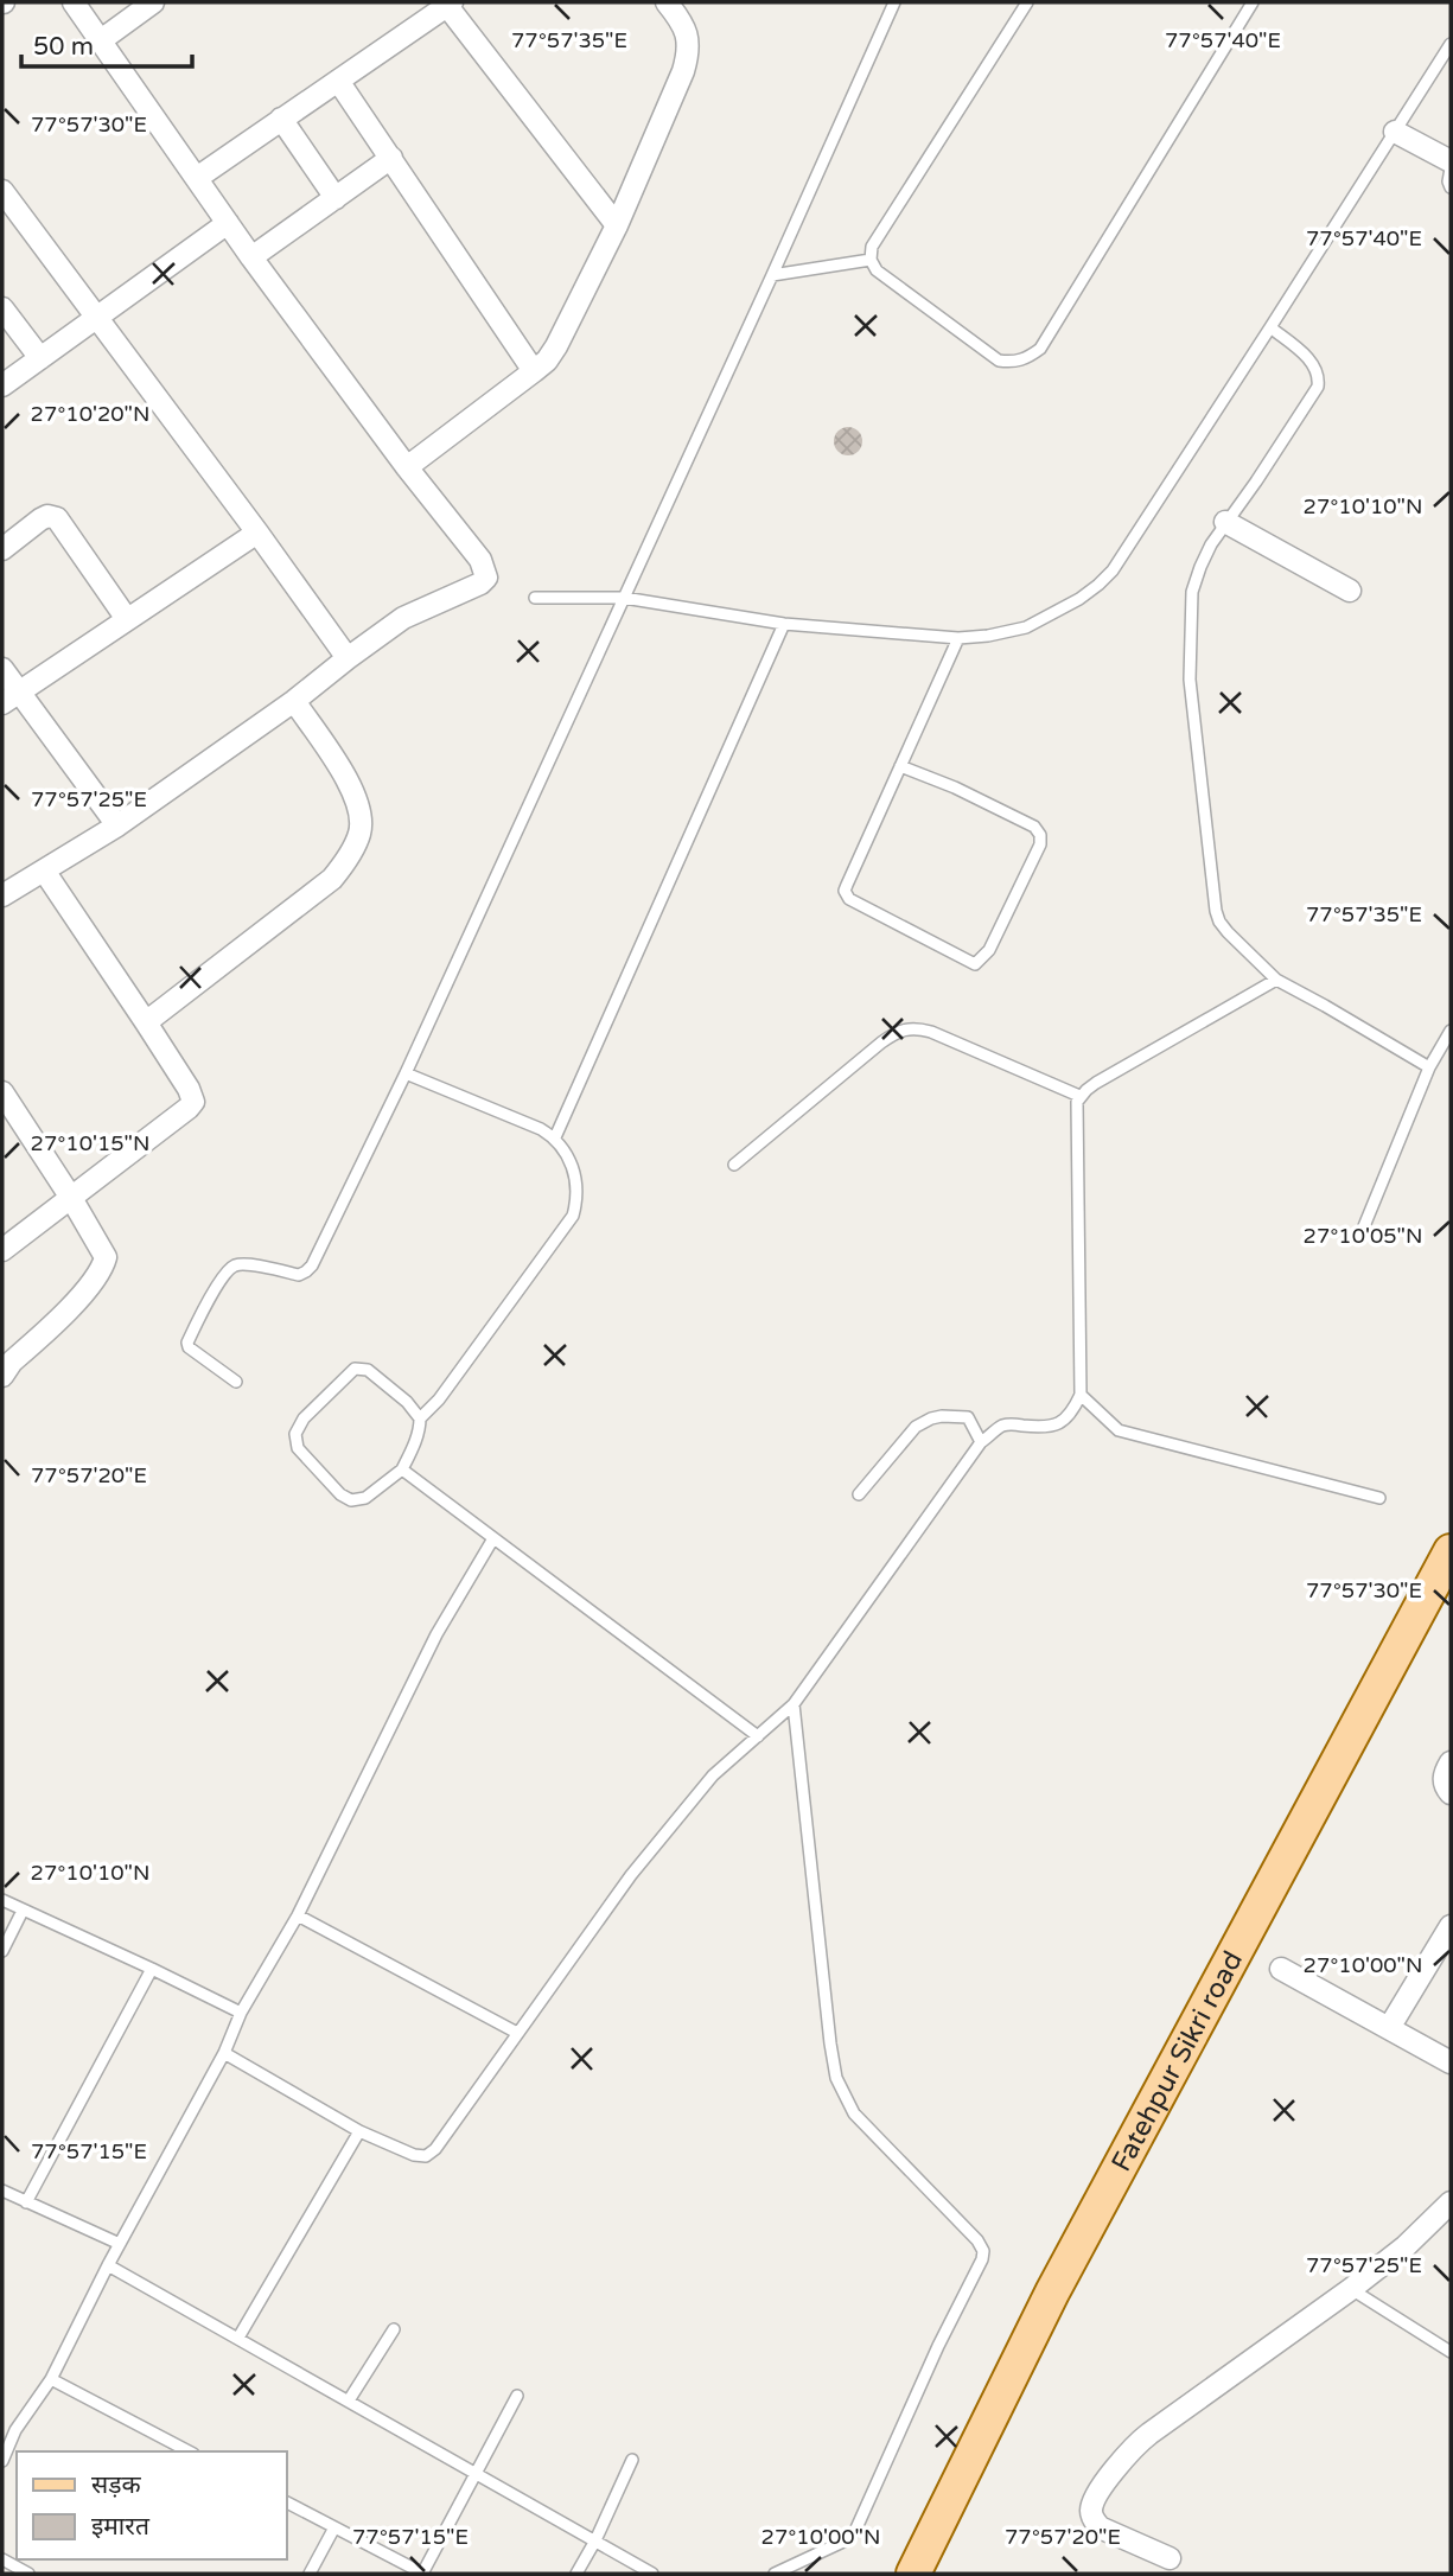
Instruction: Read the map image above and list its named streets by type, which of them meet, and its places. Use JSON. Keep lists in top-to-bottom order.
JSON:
{
  "streets": {
    "main road": ["Fatehpur Sikri road"]
  },
  "legend": ["सड़क", "इमारत"],
  "scale_bar": "50 m",
  "coordinates": [
    "77°57'35\"E",
    "77°57'40\"E",
    "77°57'30\"E",
    "27°10'20\"N",
    "27°10'10\"N",
    "77°57'25\"E",
    "27°10'15\"N",
    "27°10'05\"N",
    "77°57'20\"E",
    "27°10'00\"N",
    "77°57'15\"E"
  ]
}
